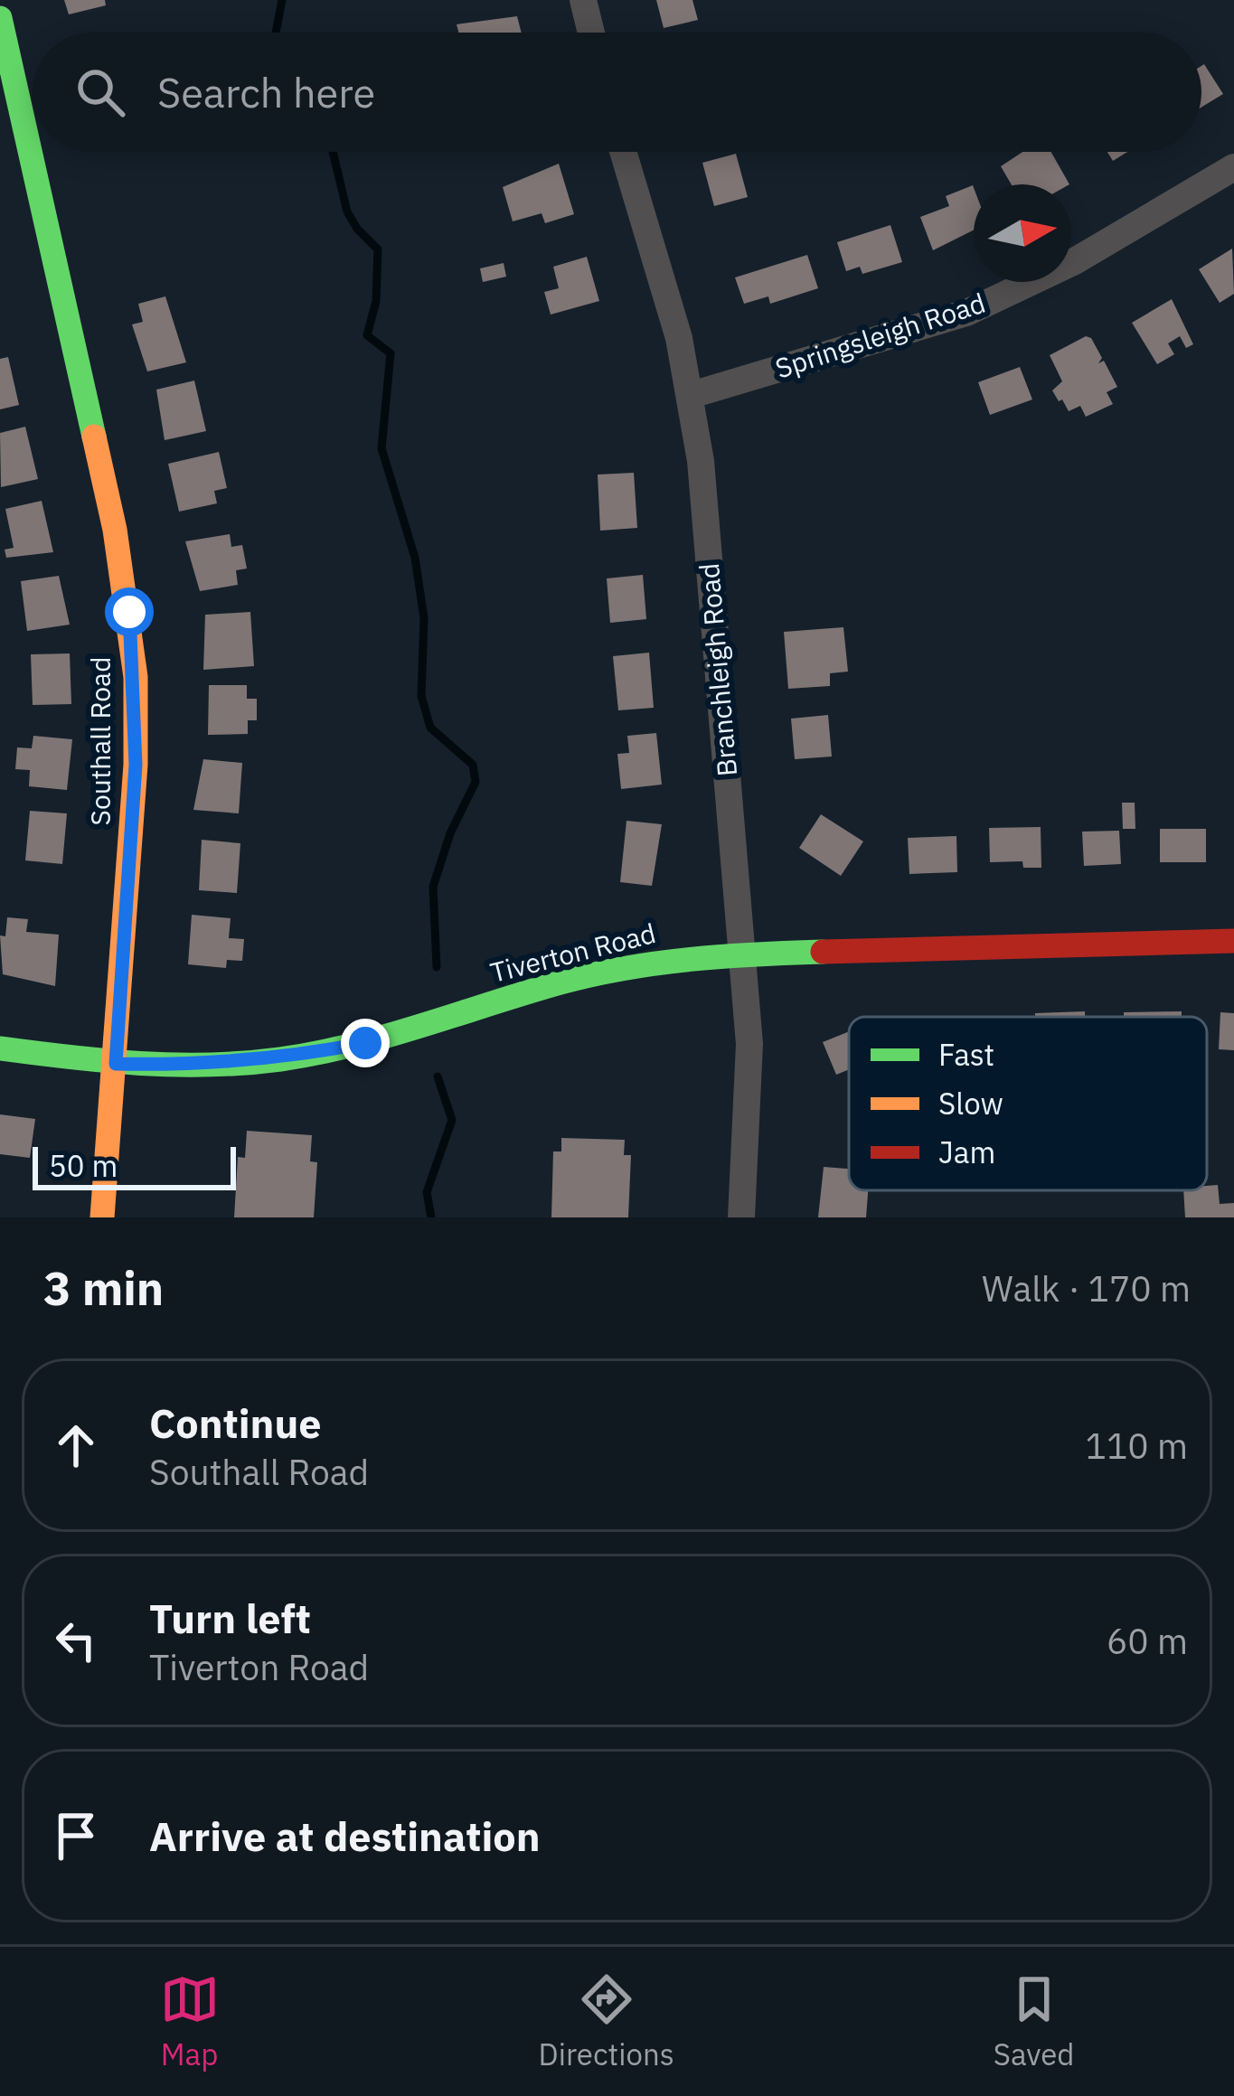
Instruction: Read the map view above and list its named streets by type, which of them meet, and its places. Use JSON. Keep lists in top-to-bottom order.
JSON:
{
  "streets": {
    "street": [
      "Springsleigh Road",
      "Branchleigh Road",
      "Southall Road",
      "Tiverton Road"
    ]
  },
  "crossings": [
    ["Springsleigh Road", "Branchleigh Road"],
    ["Branchleigh Road", "Tiverton Road"],
    ["Southall Road", "Tiverton Road"]
  ],
  "legend": ["Fast", "Slow", "Jam"],
  "scale_bar": "50 m",
  "north": "right",
  "page": {
    "search": "Search here",
    "scale": "50 m",
    "heading": ["3 min", "Walk · 170 m"],
    "list": [
      ["Continue", "Southall Road", "110 m"],
      ["Turn left", "Tiverton Road", "60 m"],
      "Arrive at destination"
    ],
    "nav": ["Map", "Directions", "Saved"]
  }
}
